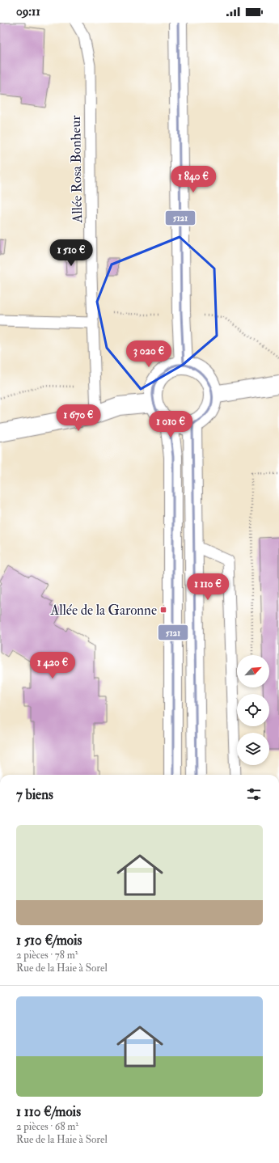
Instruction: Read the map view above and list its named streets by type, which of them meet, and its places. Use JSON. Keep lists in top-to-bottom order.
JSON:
{
  "streets": {
    "lane": ["Allée Rosa Bonheur"]
  },
  "places": {
    "transit": ["Allée de la Garonne"]
  },
  "lines": ["transit line 5121"],
  "north": "top right",
  "page": {
    "status": "09:11",
    "price": [
      "1 840 €",
      "1 510 €",
      "3 020 €",
      "1 670 €",
      "1 010 €",
      "1 110 €",
      "1 420 €"
    ],
    "heading": "7 biens",
    "list": [
      {
        "name": "1 510 €/mois",
        "note": "2 pièces · 78 m² · Rue de la Haie à Sorel"
      },
      {
        "name": "1 110 €/mois",
        "note": "2 pièces · 68 m² · Rue de la Haie à Sorel"
      }
    ]
  }
}
